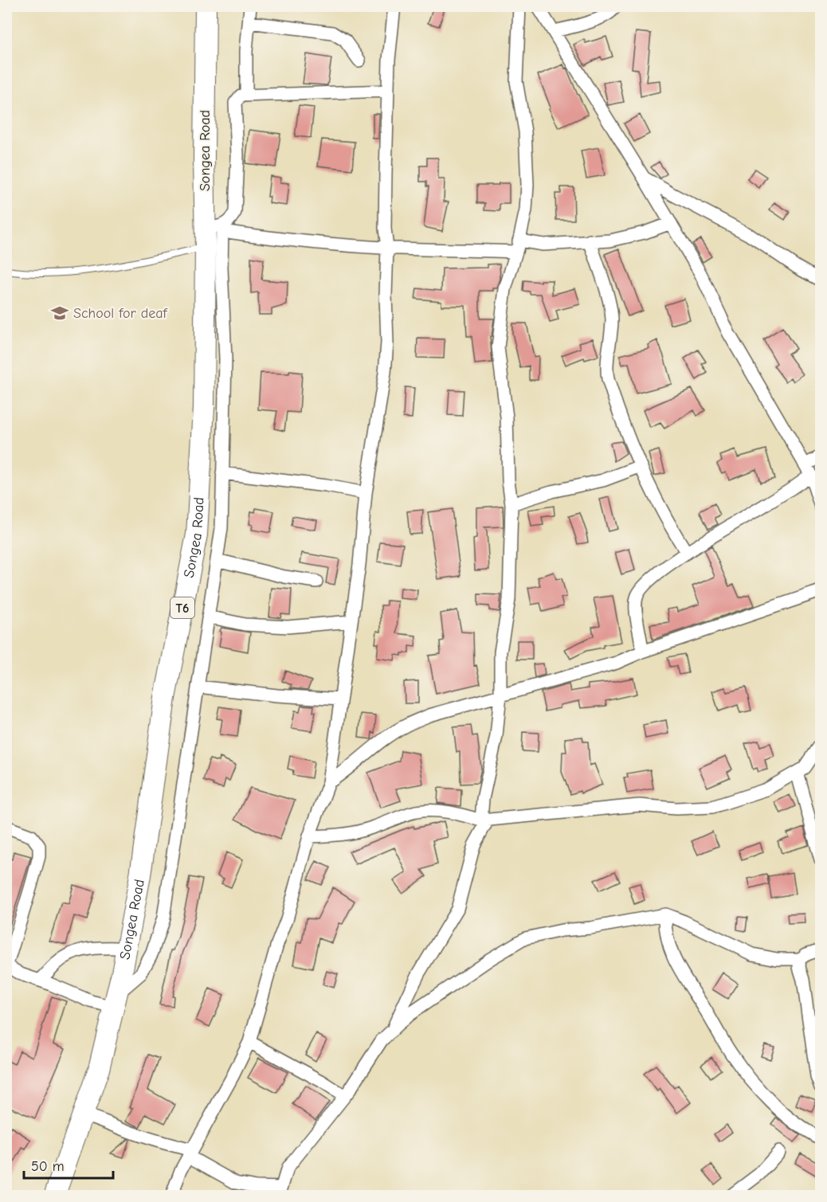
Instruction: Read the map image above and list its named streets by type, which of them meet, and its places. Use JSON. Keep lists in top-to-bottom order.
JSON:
{
  "streets": {
    "highway": ["Songea Road", "T6"]
  },
  "places": {
    "school or university": ["School for deaf"]
  },
  "scale_bar": "50 m"
}
